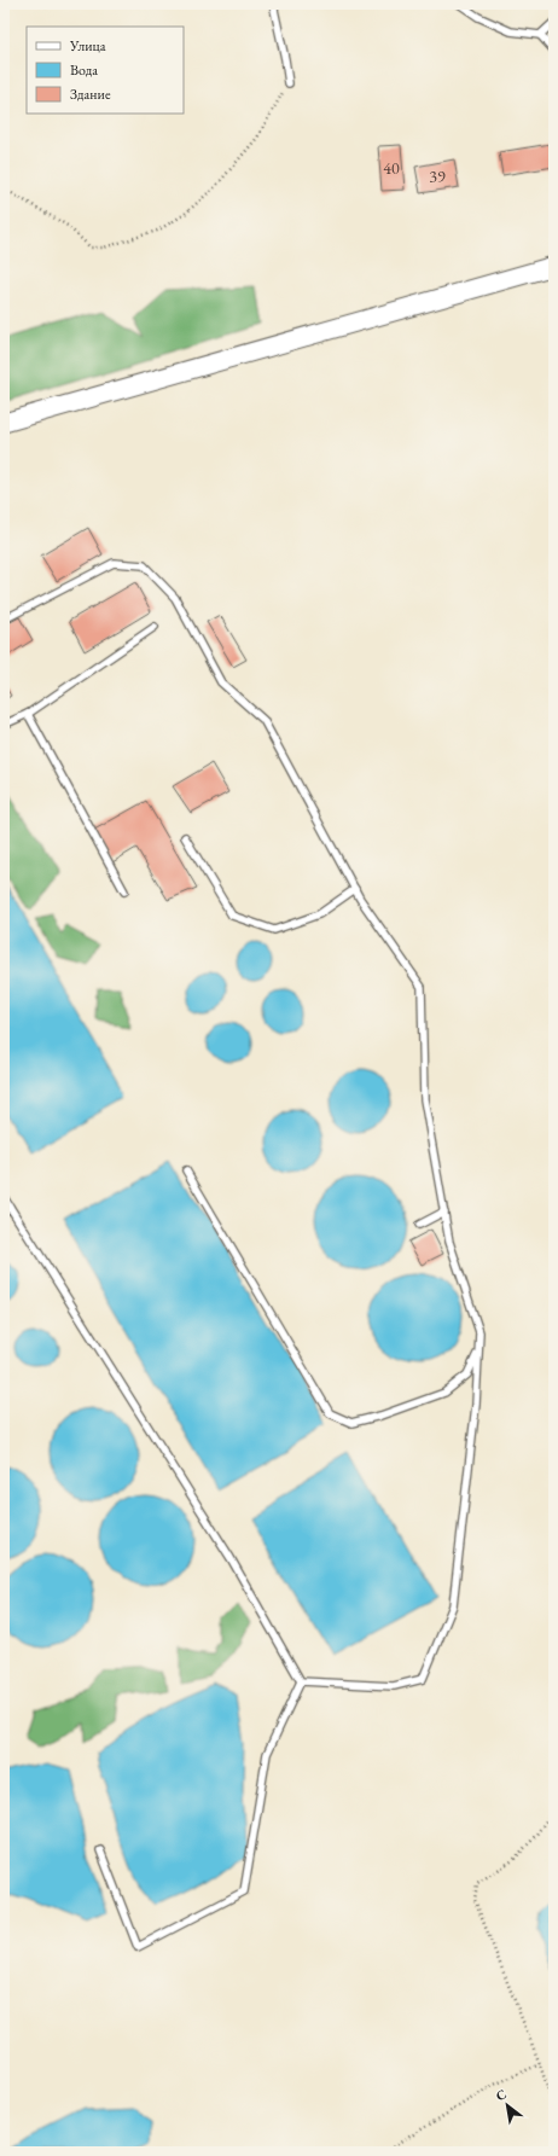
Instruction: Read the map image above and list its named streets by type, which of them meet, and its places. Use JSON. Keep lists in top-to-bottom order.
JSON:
{
  "house_numbers": ["40", "39"],
  "legend": ["Улица", "Вода", "Здание"],
  "north": "top left"
}
